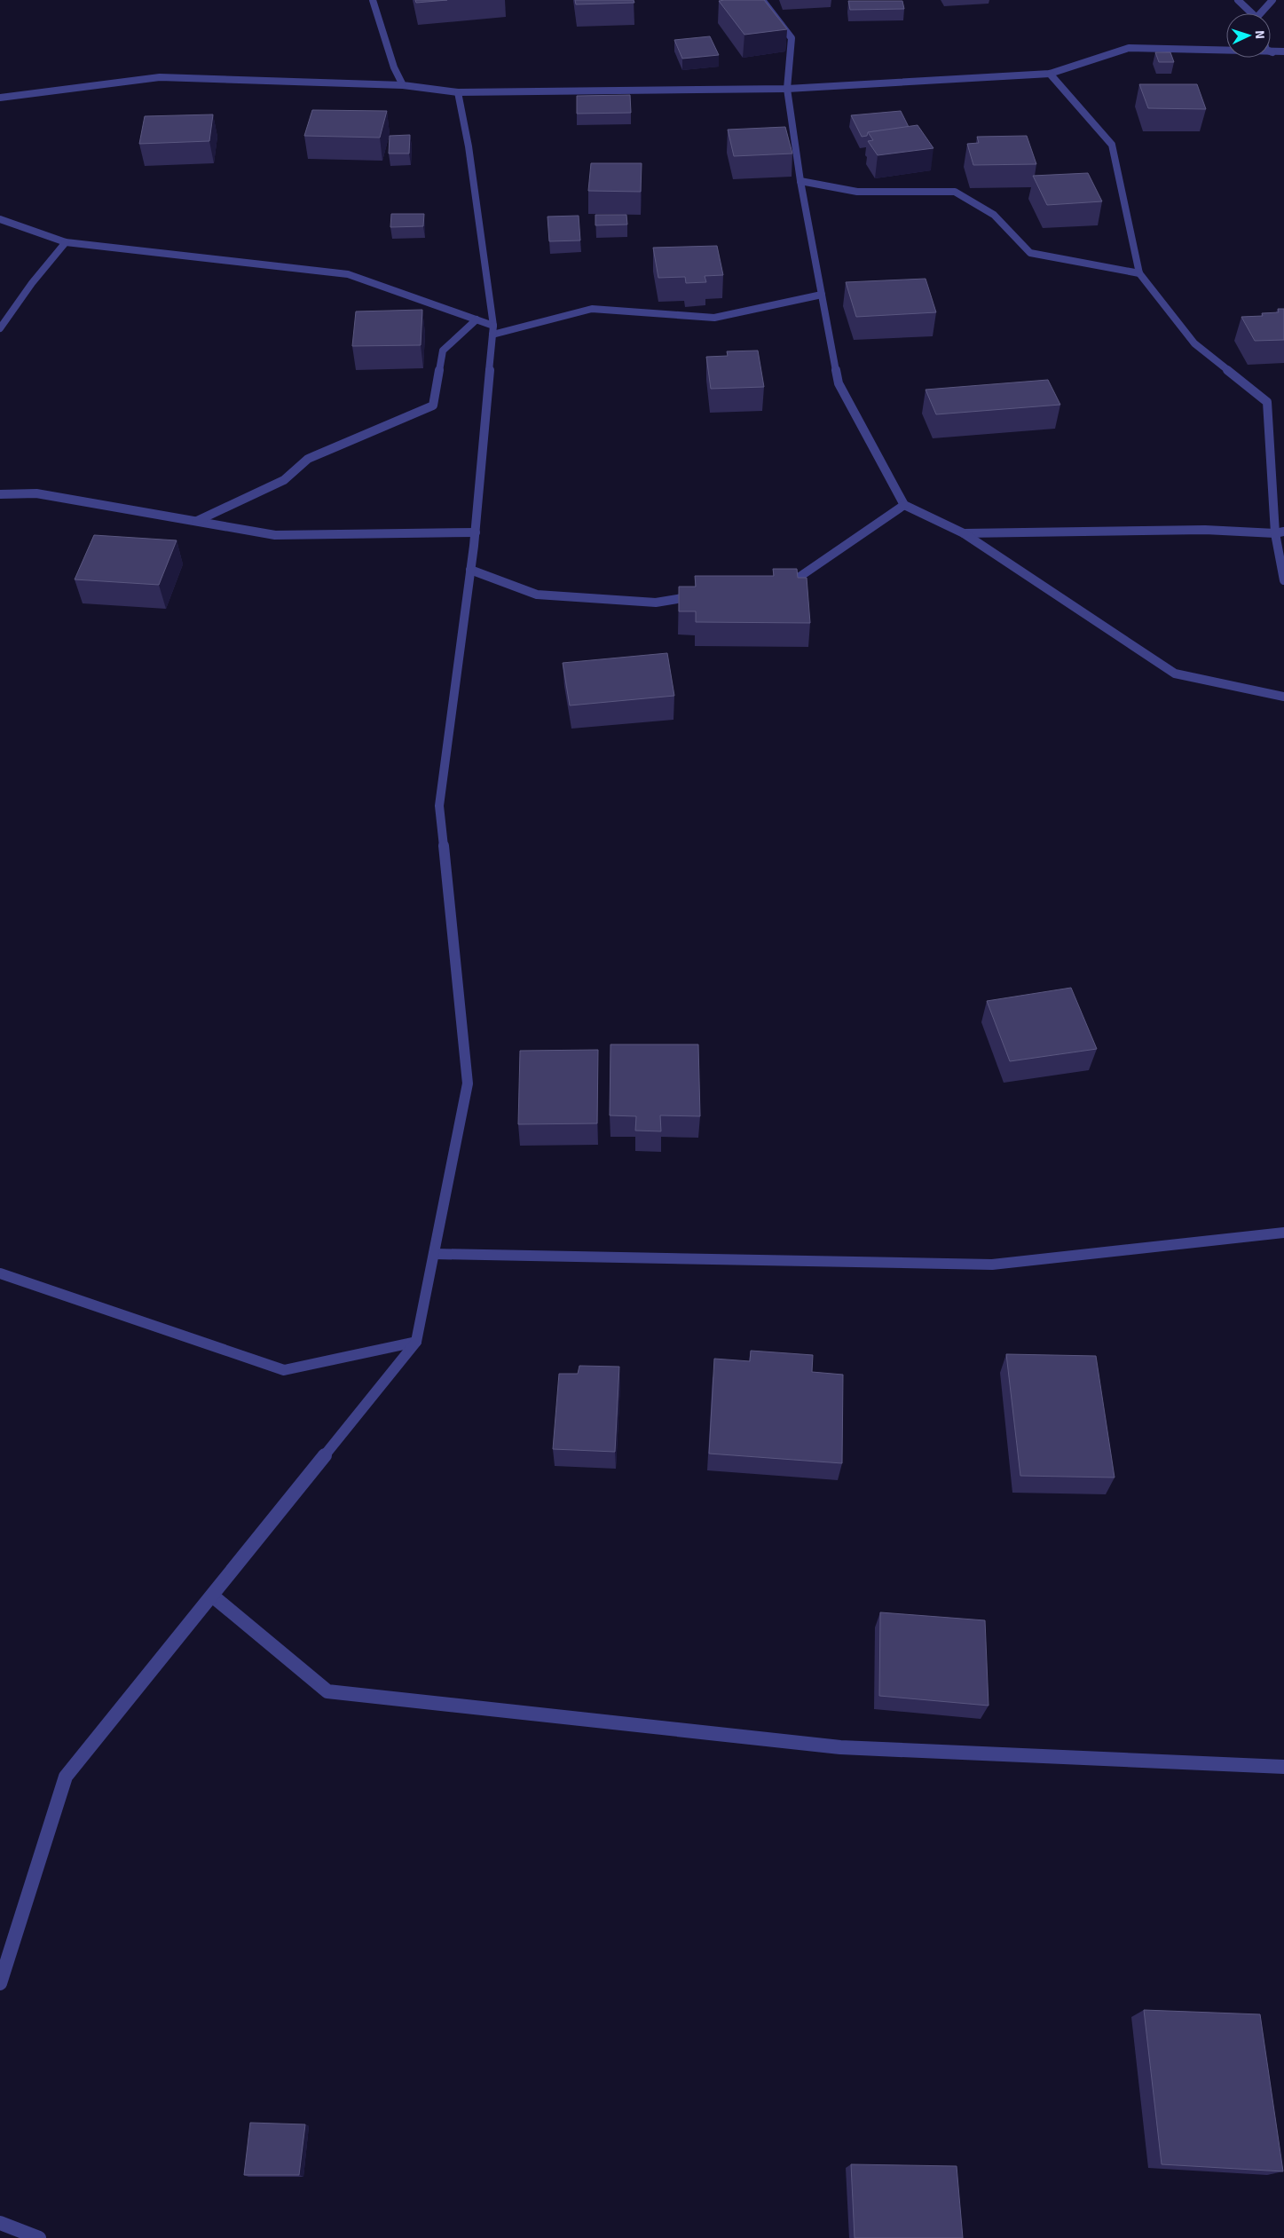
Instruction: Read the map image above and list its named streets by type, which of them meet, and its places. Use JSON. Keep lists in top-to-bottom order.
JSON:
{
  "north": "right"
}
